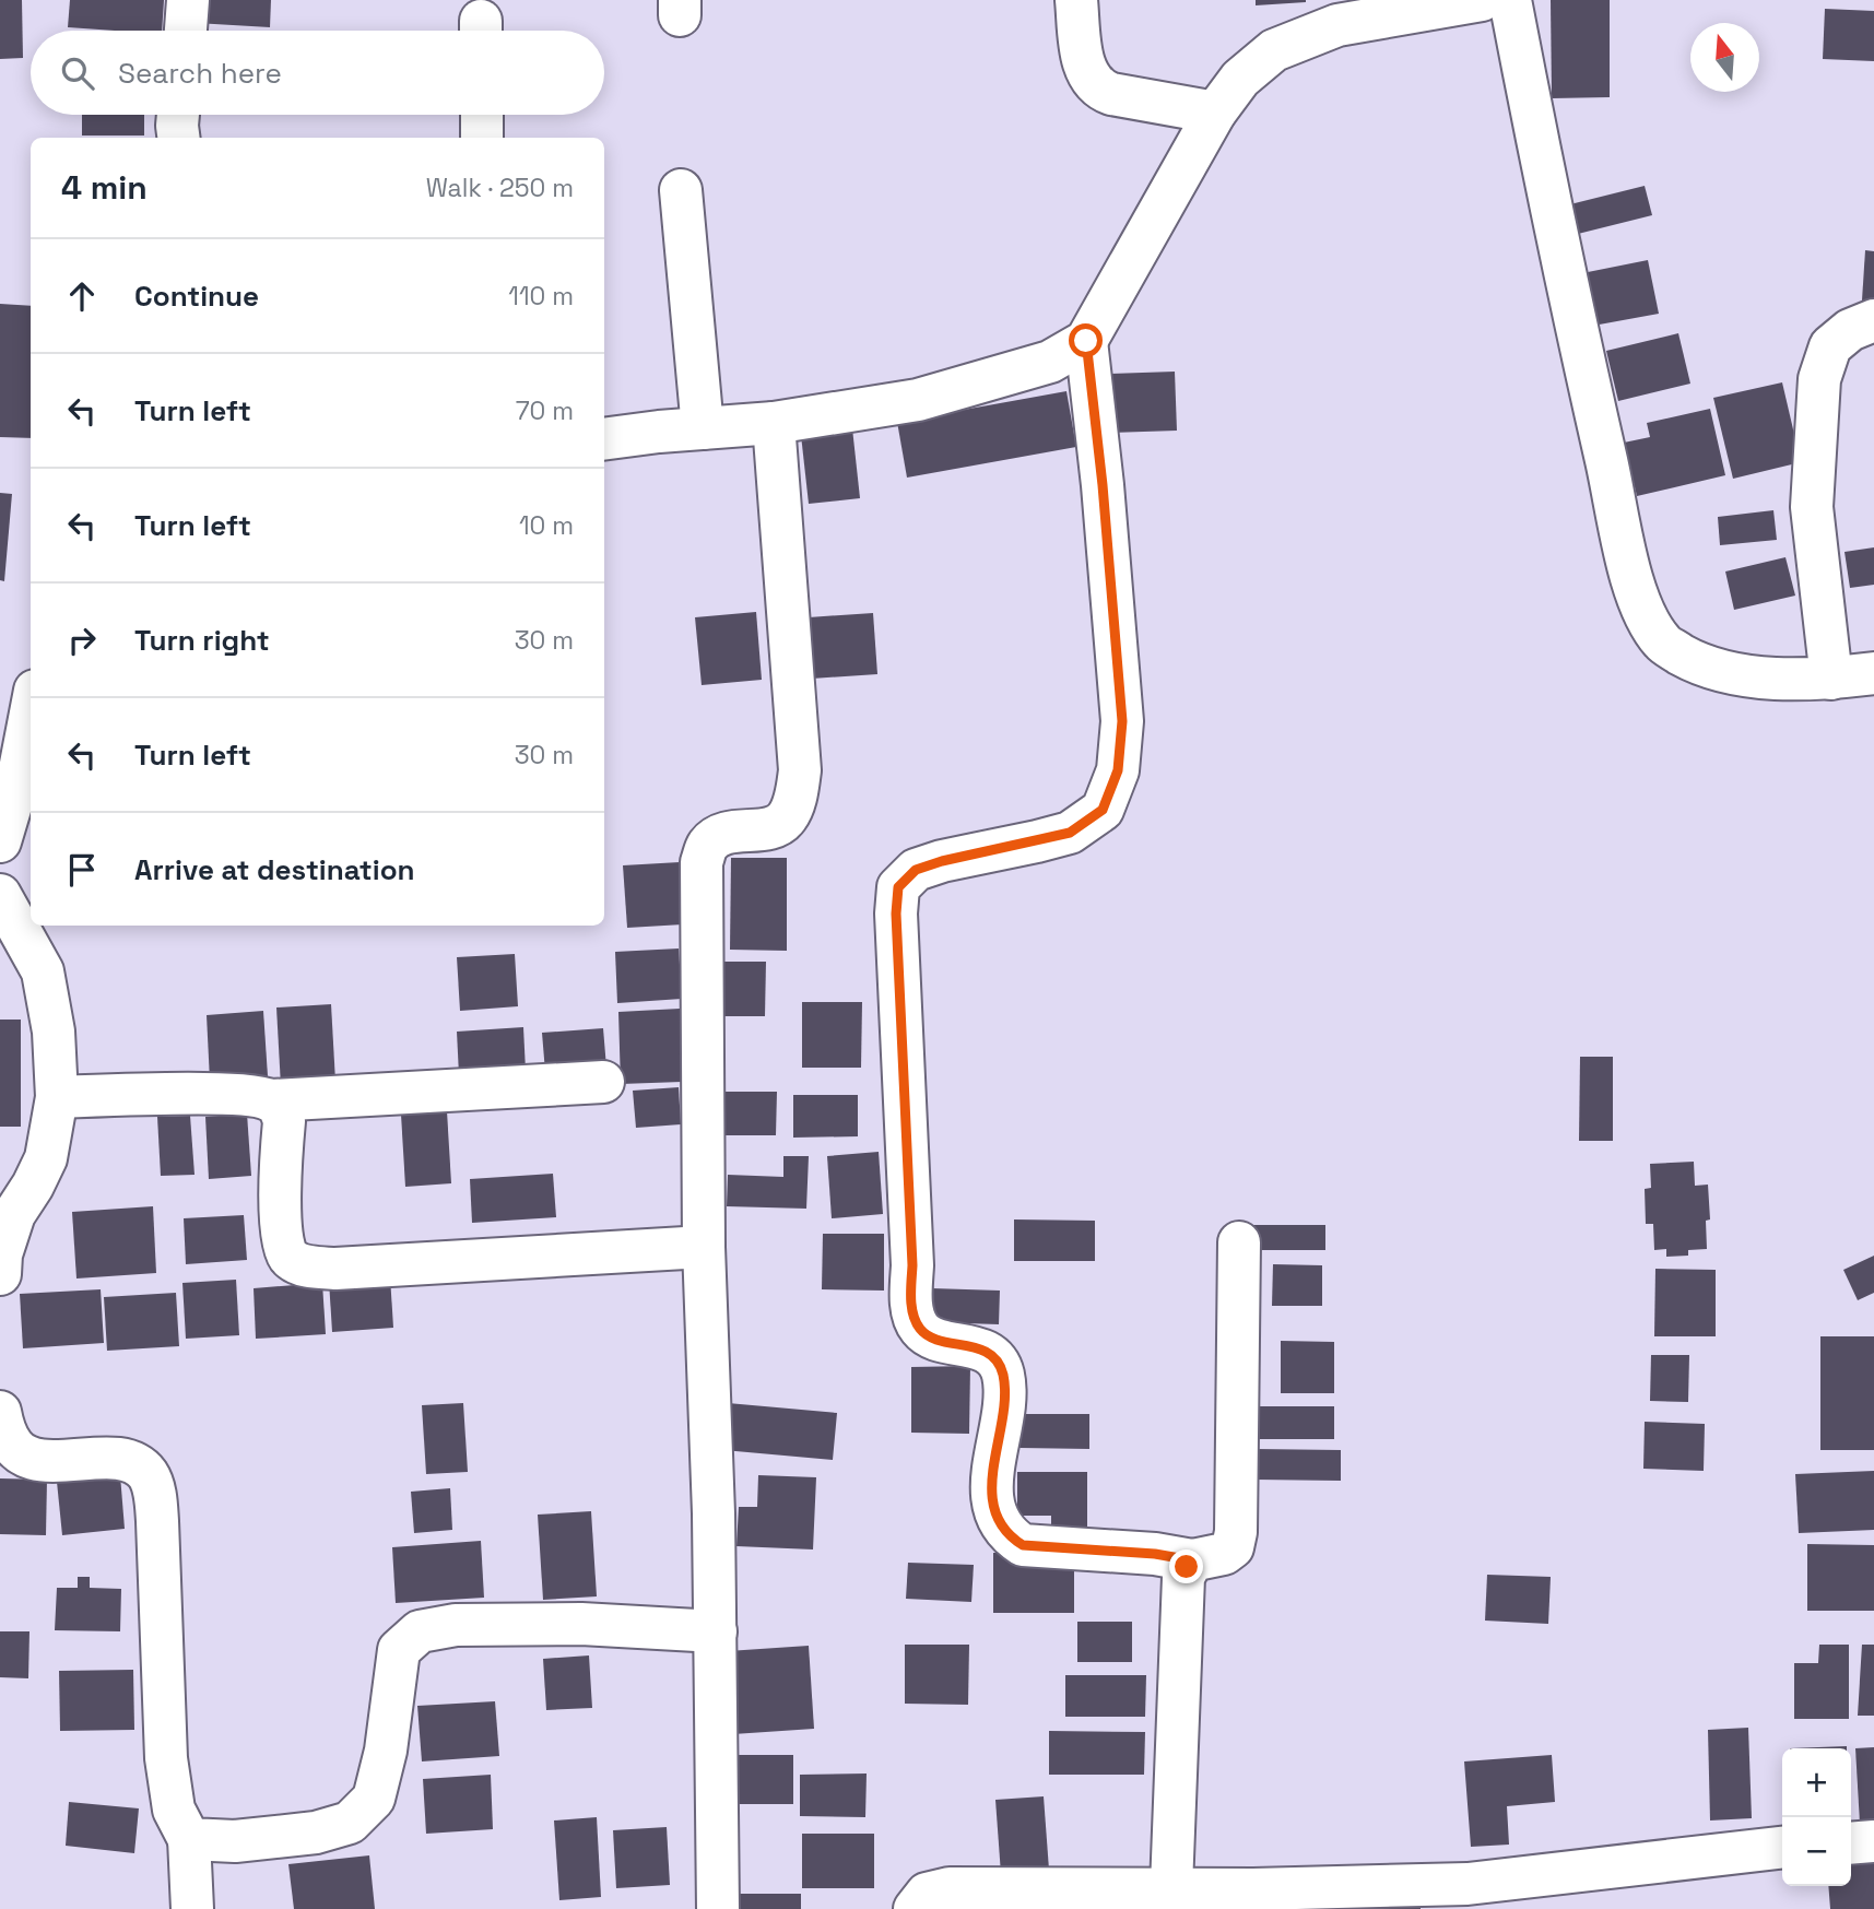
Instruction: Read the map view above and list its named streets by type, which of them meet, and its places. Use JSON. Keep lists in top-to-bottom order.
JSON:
{
  "north": "top",
  "page": {
    "search": "Search here",
    "heading": ["4 min", "Walk · 250 m"],
    "list": [
      ["Continue", "110 m"],
      ["Turn left", "70 m"],
      ["Turn left", "10 m"],
      ["Turn right", "30 m"],
      ["Turn left", "30 m"],
      "Arrive at destination"
    ],
    "map_buttons": ["+", "−"]
  }
}
